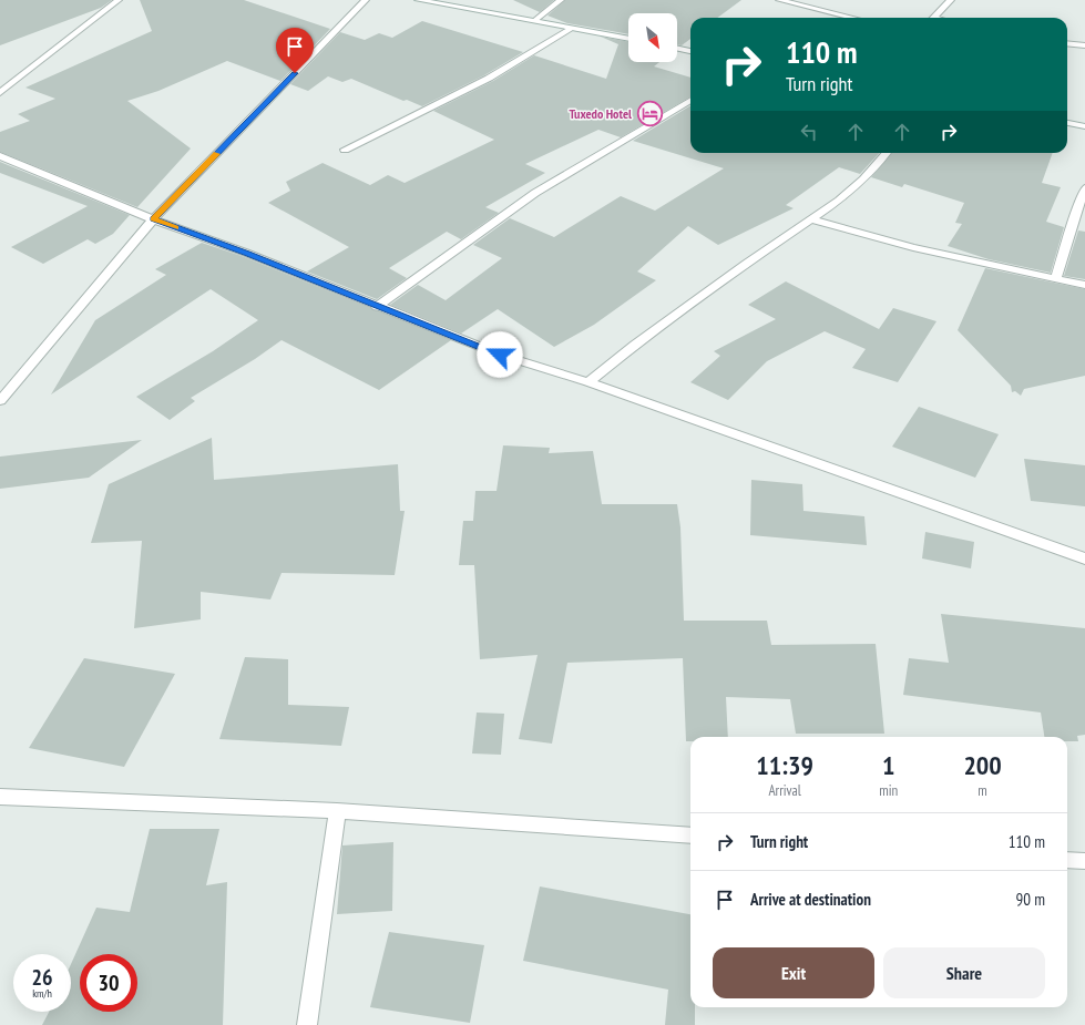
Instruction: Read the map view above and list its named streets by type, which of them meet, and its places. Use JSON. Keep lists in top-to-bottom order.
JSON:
{
  "places": {
    "hotel": ["Tuxedo Hotel"]
  },
  "north": "bottom right",
  "page": {
    "turn": ["110 m", "Turn right"],
    "eta": [
      "11:39",
      "Arrival",
      "1",
      "min",
      "200",
      "m"
    ],
    "list": [
      {
        "name": "Turn right",
        "value": "110 m"
      },
      {
        "name": "Arrive at destination",
        "value": "90 m"
      }
    ],
    "buttons": ["Exit", "Share"],
    "speed": "26 km/h",
    "limit": "30"
  }
}
